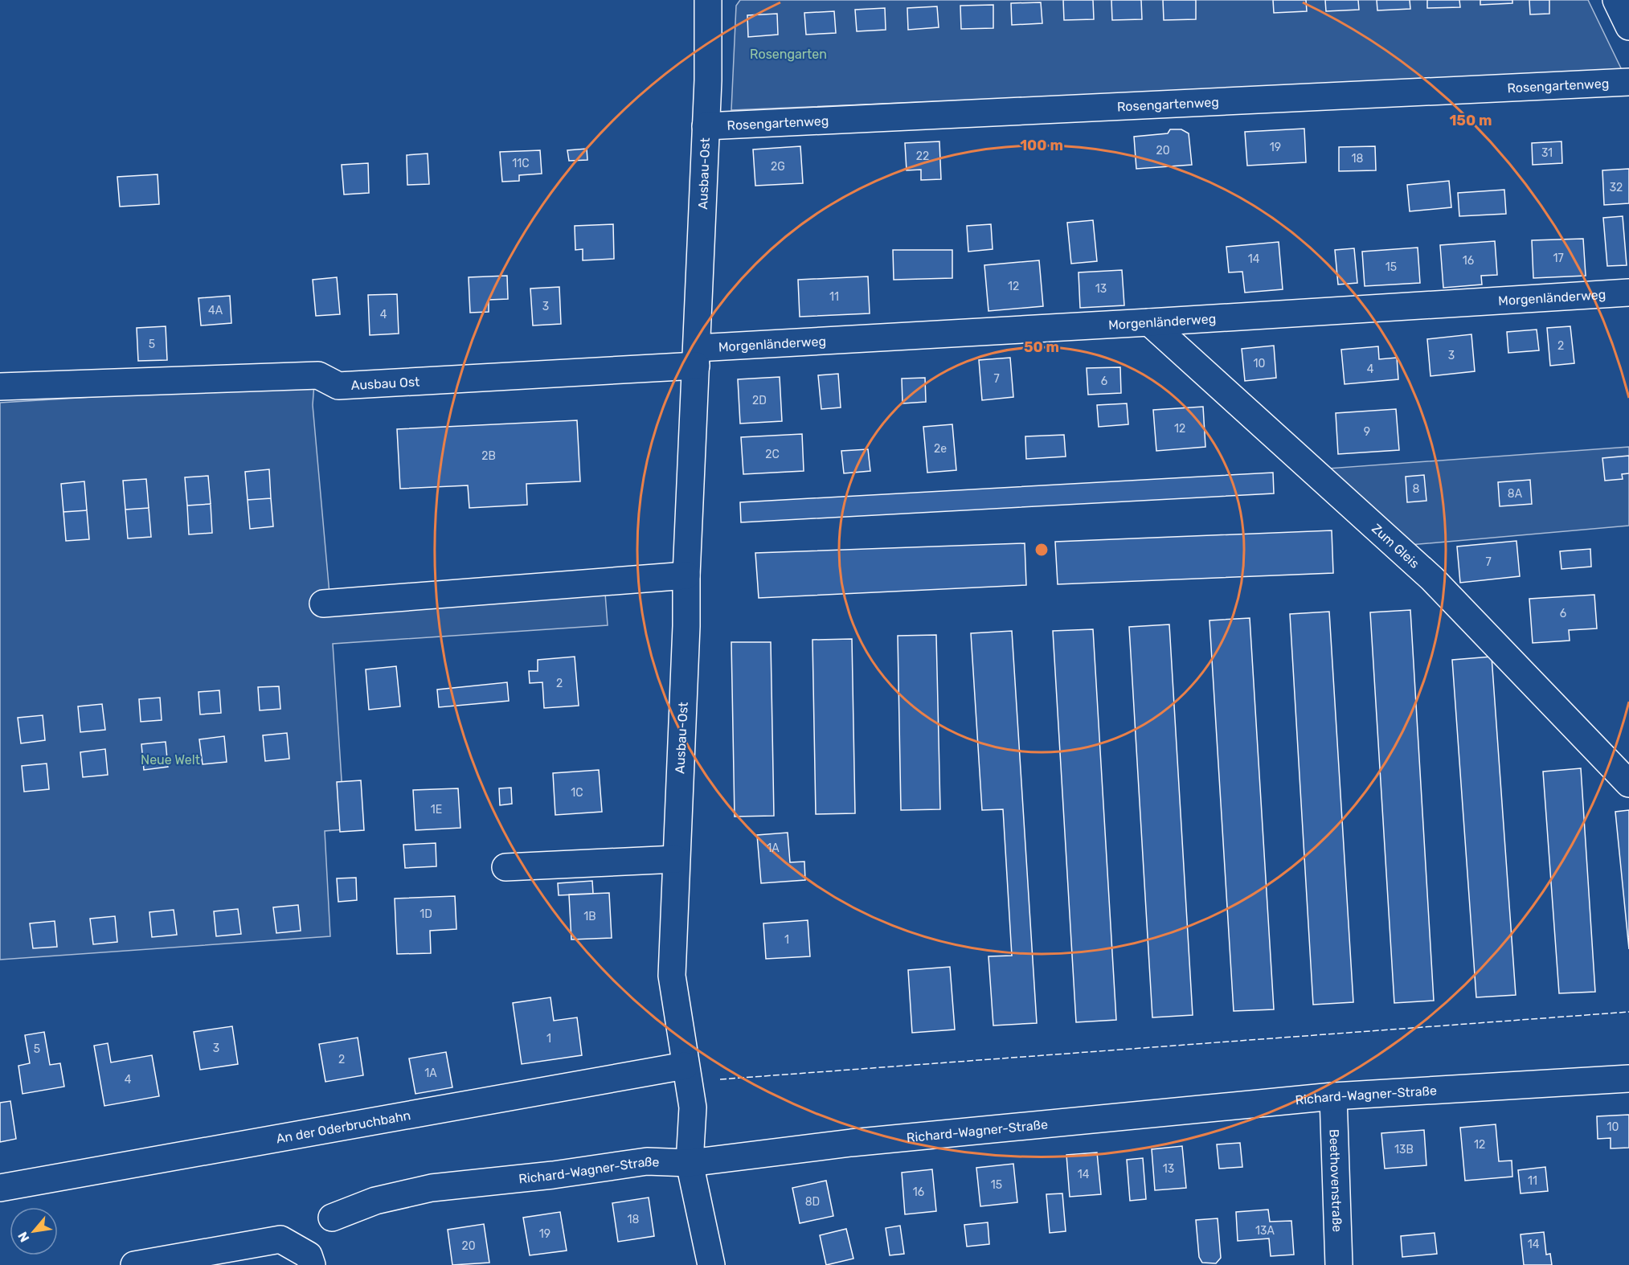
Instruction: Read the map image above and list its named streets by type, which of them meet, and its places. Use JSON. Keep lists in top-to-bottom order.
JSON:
{
  "streets": {
    "street": [
      "Rosengartenweg",
      "Ausbau-Ost",
      "Morgenländerweg",
      "Ausbau Ost",
      "Zum Gleis",
      "Richard-Wagner-Straße",
      "An der Oderbruchbahn",
      "Beethovenstraße"
    ]
  },
  "crossings": [
    ["Rosengartenweg", "Ausbau-Ost"],
    ["Ausbau-Ost", "Morgenländerweg"],
    ["Ausbau-Ost", "Ausbau Ost"],
    ["Ausbau-Ost", "Richard-Wagner-Straße"],
    ["Ausbau-Ost", "An der Oderbruchbahn"],
    ["Morgenländerweg", "Ausbau Ost"],
    ["Morgenländerweg", "Zum Gleis"],
    ["Richard-Wagner-Straße", "Beethovenstraße"]
  ],
  "parks": ["Rosengarten", "Neue Welt"],
  "house_numbers": [
    "19",
    "20",
    "31",
    "22",
    "18",
    "11C",
    "2G",
    "32",
    "17",
    "14",
    "16",
    "15",
    "12",
    "13",
    "11",
    "3",
    "4A",
    "4",
    "5",
    "2",
    "3",
    "10",
    "4",
    "7",
    "6",
    "2D",
    "12",
    "9",
    "2e",
    "2C",
    "2B",
    "8",
    "8A",
    "7",
    "6",
    "2",
    "1C",
    "1E",
    "1A",
    "1D",
    "1B",
    "1",
    "1",
    "3",
    "5",
    "2",
    "1A",
    "4",
    "10",
    "12",
    "13B",
    "13",
    "14",
    "11",
    "15",
    "16",
    "8D",
    "18",
    "13A",
    "19",
    "14",
    "20"
  ],
  "north": "bottom left",
  "rings": ["150 m", "100 m", "50 m"]
}
